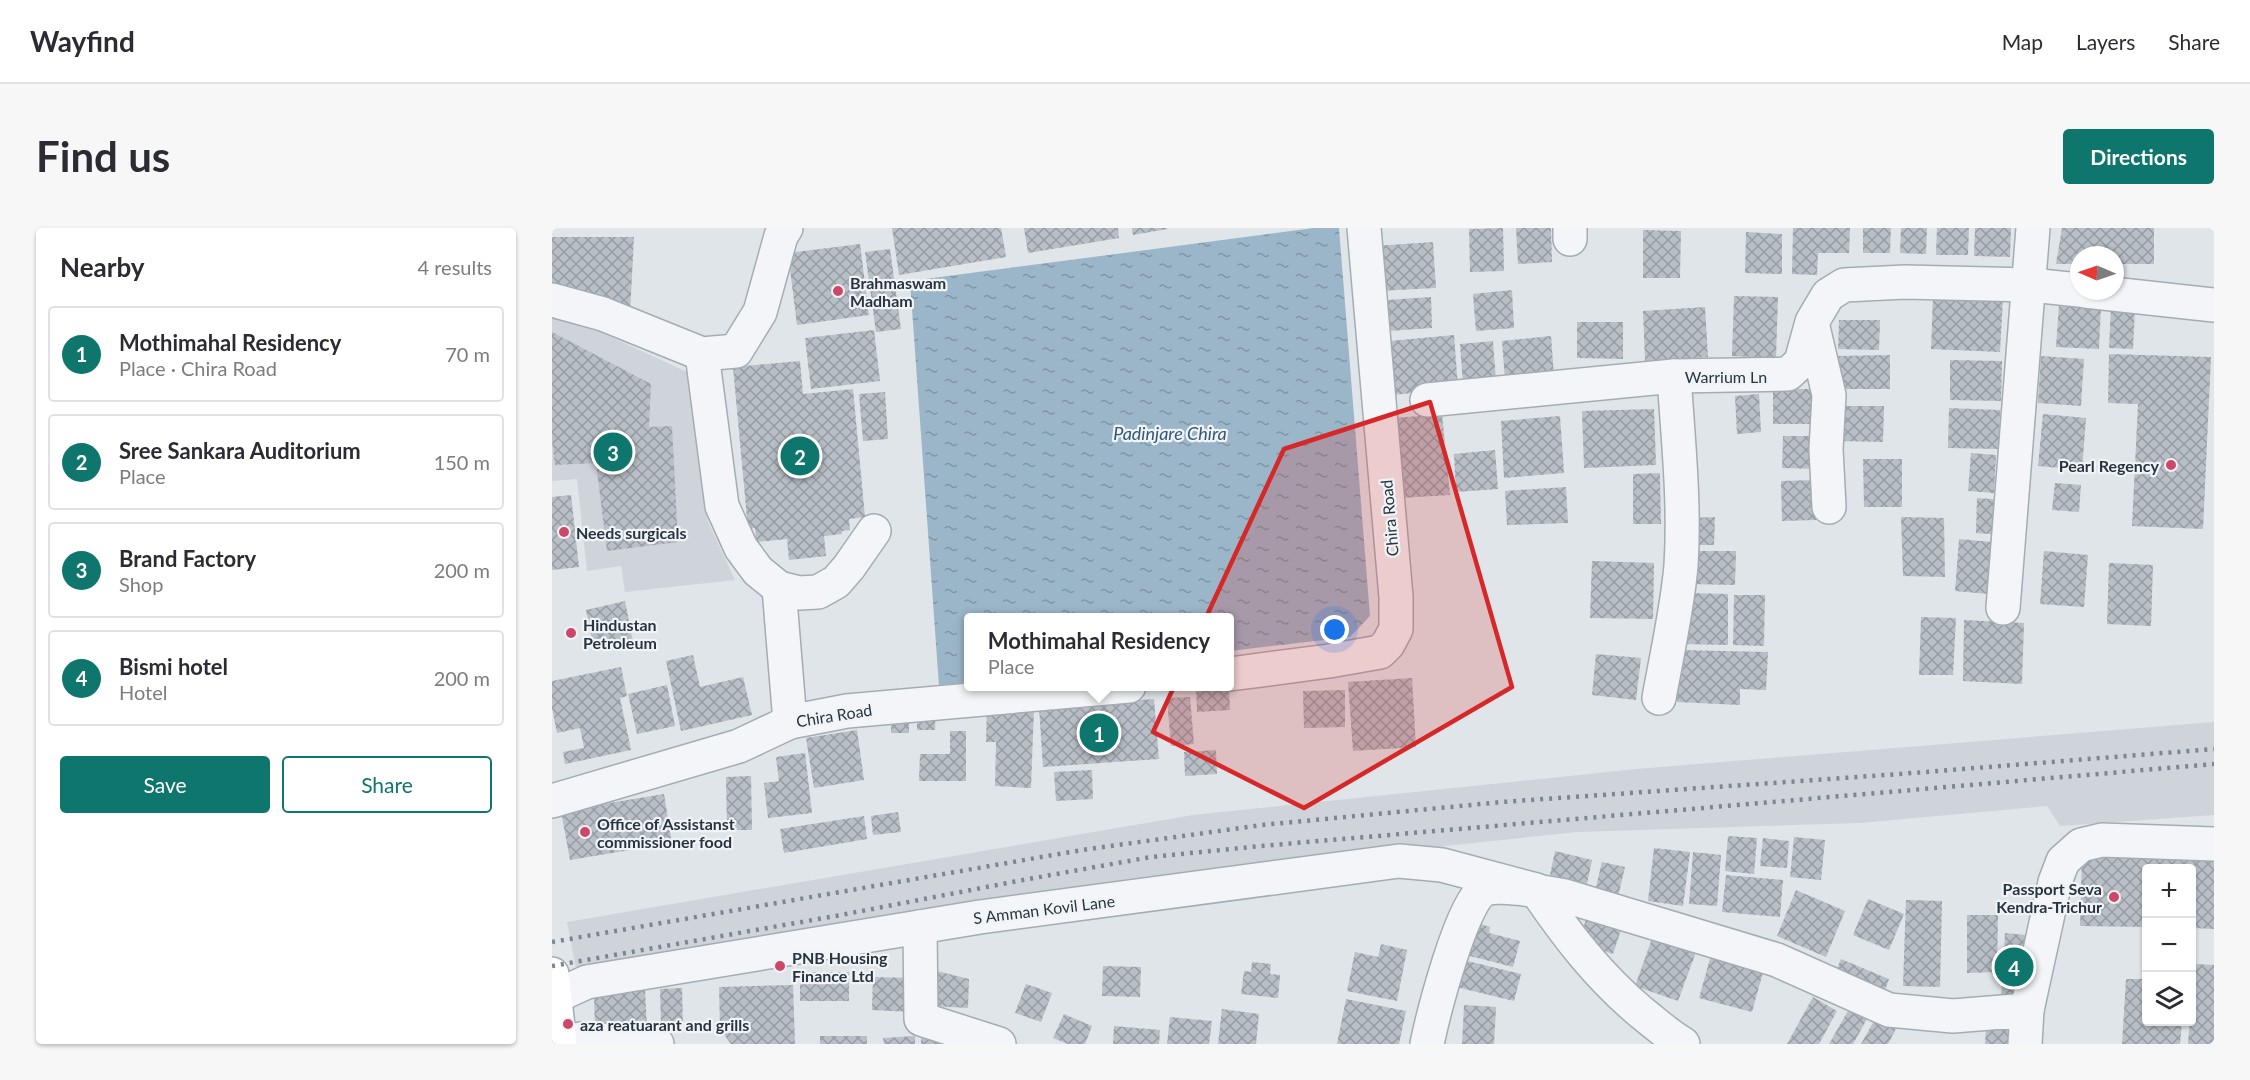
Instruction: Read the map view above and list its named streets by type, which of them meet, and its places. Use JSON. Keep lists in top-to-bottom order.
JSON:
{
  "streets": {
    "street": ["Warrium Ln", "Chira Road", "S Amman Kovil Lane"]
  },
  "water": ["Padinjare Chira"],
  "places": [
    "Brahmaswam Madham",
    "Pearl Regency",
    "Needs surgicals",
    "Hindustan Petroleum",
    "Office of Assistanst commissioner food",
    "Passport Seva Kendra-Trichur",
    "PNB Housing Finance Ltd",
    "aza reatuarant and grills"
  ],
  "north": "left",
  "page": {
    "header": "Wayfind",
    "nav": ["Map", "Layers", "Share"],
    "buttons": [
      "Directions",
      ["Save", "Share"]
    ],
    "title": "Find us",
    "heading": ["Nearby", "4 results"],
    "list": [
      {
        "mark": "1",
        "name": "Mothimahal Residency",
        "note": "Place · Chira Road",
        "value": "70 m"
      },
      {
        "mark": "2",
        "name": "Sree Sankara Auditorium",
        "note": "Place",
        "value": "150 m"
      },
      {
        "mark": "3",
        "name": "Brand Factory",
        "note": "Shop",
        "value": "200 m"
      },
      {
        "mark": "4",
        "name": "Bismi hotel",
        "note": "Hotel",
        "value": "200 m"
      }
    ],
    "pins": [
      "3",
      "2",
      "1",
      "4"
    ],
    "popup": ["Mothimahal Residency", "Place"],
    "map_buttons": ["+", "−"]
  }
}
